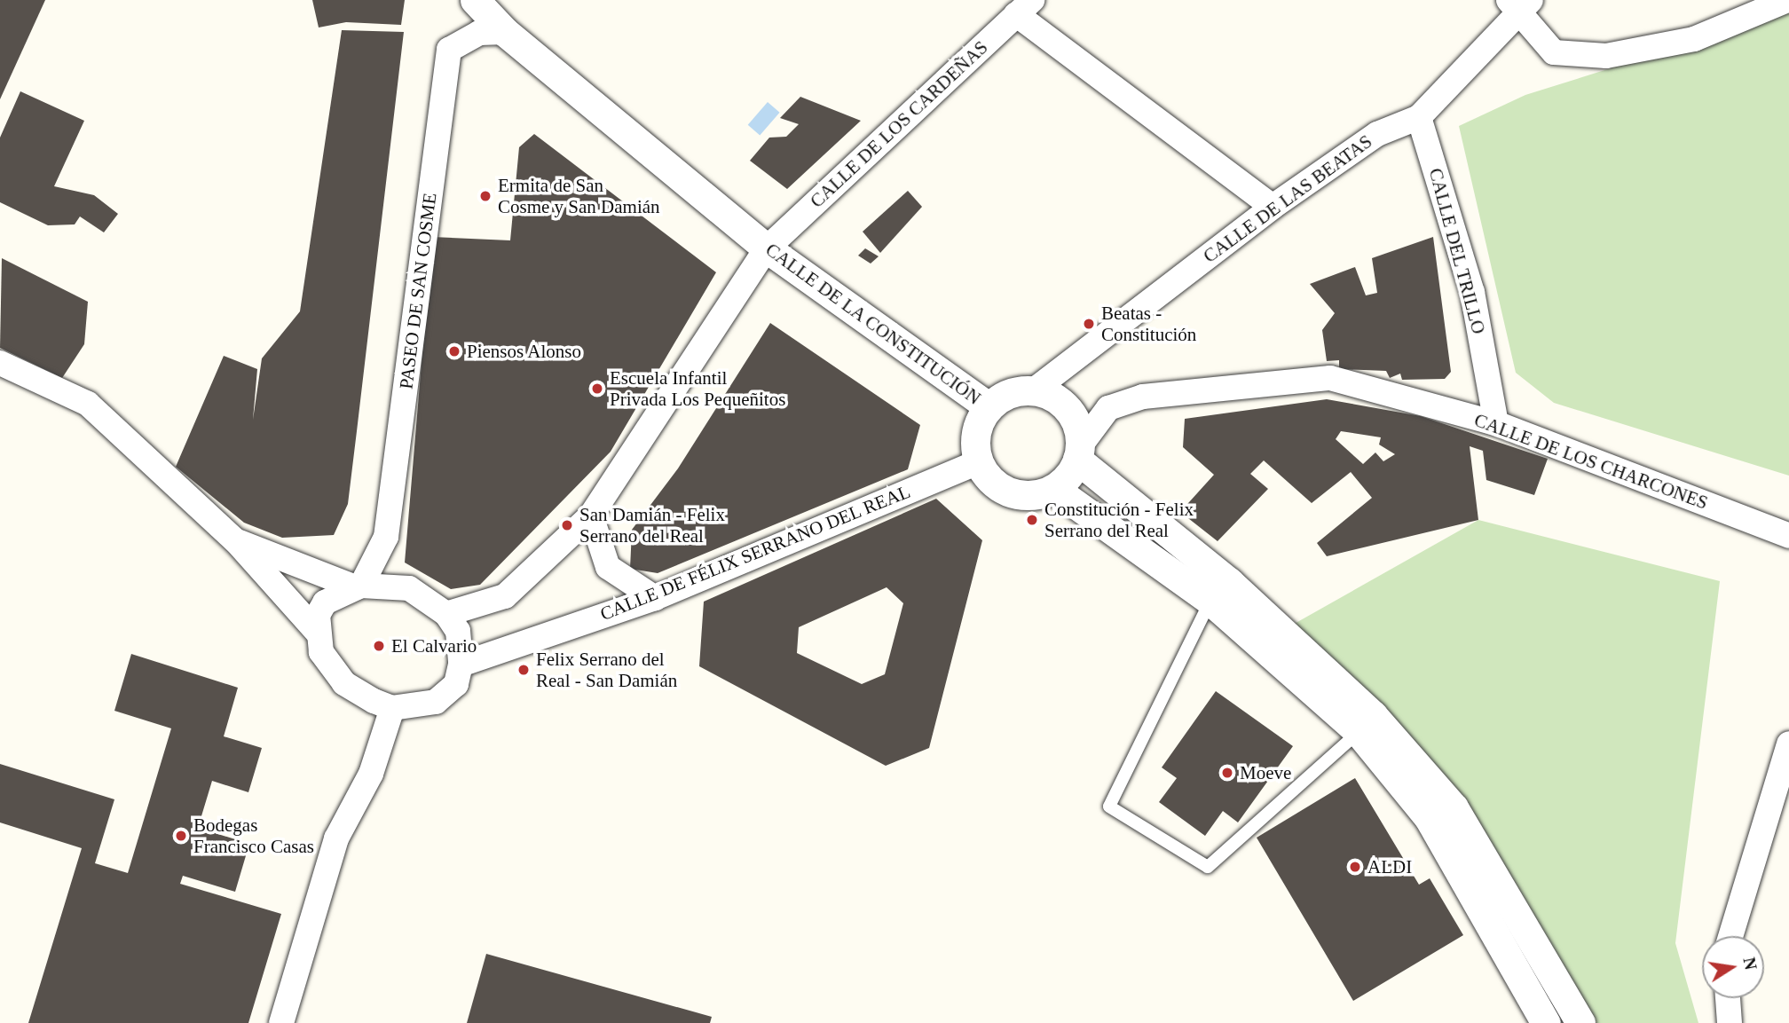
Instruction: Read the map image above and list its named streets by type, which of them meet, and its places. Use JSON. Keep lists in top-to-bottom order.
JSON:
{
  "streets": {
    "street": [
      "CALLE DE LOS CARDEÑAS",
      "CALLE DE LAS BEATAS",
      "CALLE DEL TRILLO",
      "PASEO DE SAN COSME",
      "CALLE DE LA CONSTITUCIÓN",
      "CALLE DE LOS CHARCONES",
      "CALLE DE FÉLIX SERRANO DEL REAL"
    ]
  },
  "crossings": [
    ["CALLE DE LOS CARDEÑAS", "PASEO DE SAN COSME"],
    ["CALLE DE LOS CARDEÑAS", "CALLE DE LA CONSTITUCIÓN"],
    ["CALLE DE LOS CARDEÑAS", "CALLE DE FÉLIX SERRANO DEL REAL"],
    ["CALLE DE LAS BEATAS", "CALLE DEL TRILLO"],
    ["CALLE DE LAS BEATAS", "CALLE DE LA CONSTITUCIÓN"],
    ["CALLE DE LAS BEATAS", "CALLE DE LOS CHARCONES"],
    ["CALLE DE LAS BEATAS", "CALLE DE FÉLIX SERRANO DEL REAL"],
    ["CALLE DEL TRILLO", "CALLE DE LOS CHARCONES"],
    ["PASEO DE SAN COSME", "CALLE DE LA CONSTITUCIÓN"],
    ["PASEO DE SAN COSME", "CALLE DE FÉLIX SERRANO DEL REAL"],
    ["CALLE DE LA CONSTITUCIÓN", "CALLE DE LOS CHARCONES"],
    ["CALLE DE LA CONSTITUCIÓN", "CALLE DE FÉLIX SERRANO DEL REAL"],
    ["CALLE DE LOS CHARCONES", "CALLE DE FÉLIX SERRANO DEL REAL"]
  ],
  "places": [
    "Ermita de San Cosme y San Damián",
    "Beatas - Constitución",
    "Piensos Alonso",
    "Escuela Infantil Privada Los Pequeñitos",
    "Constitución - Felix Serrano del Real",
    "San Damián - Felix Serrano del Real",
    "El Calvario",
    "Felix Serrano del Real - San Damián",
    "Moeve",
    "Bodegas Francisco Casas",
    "ALDI"
  ],
  "north": "right"
}
